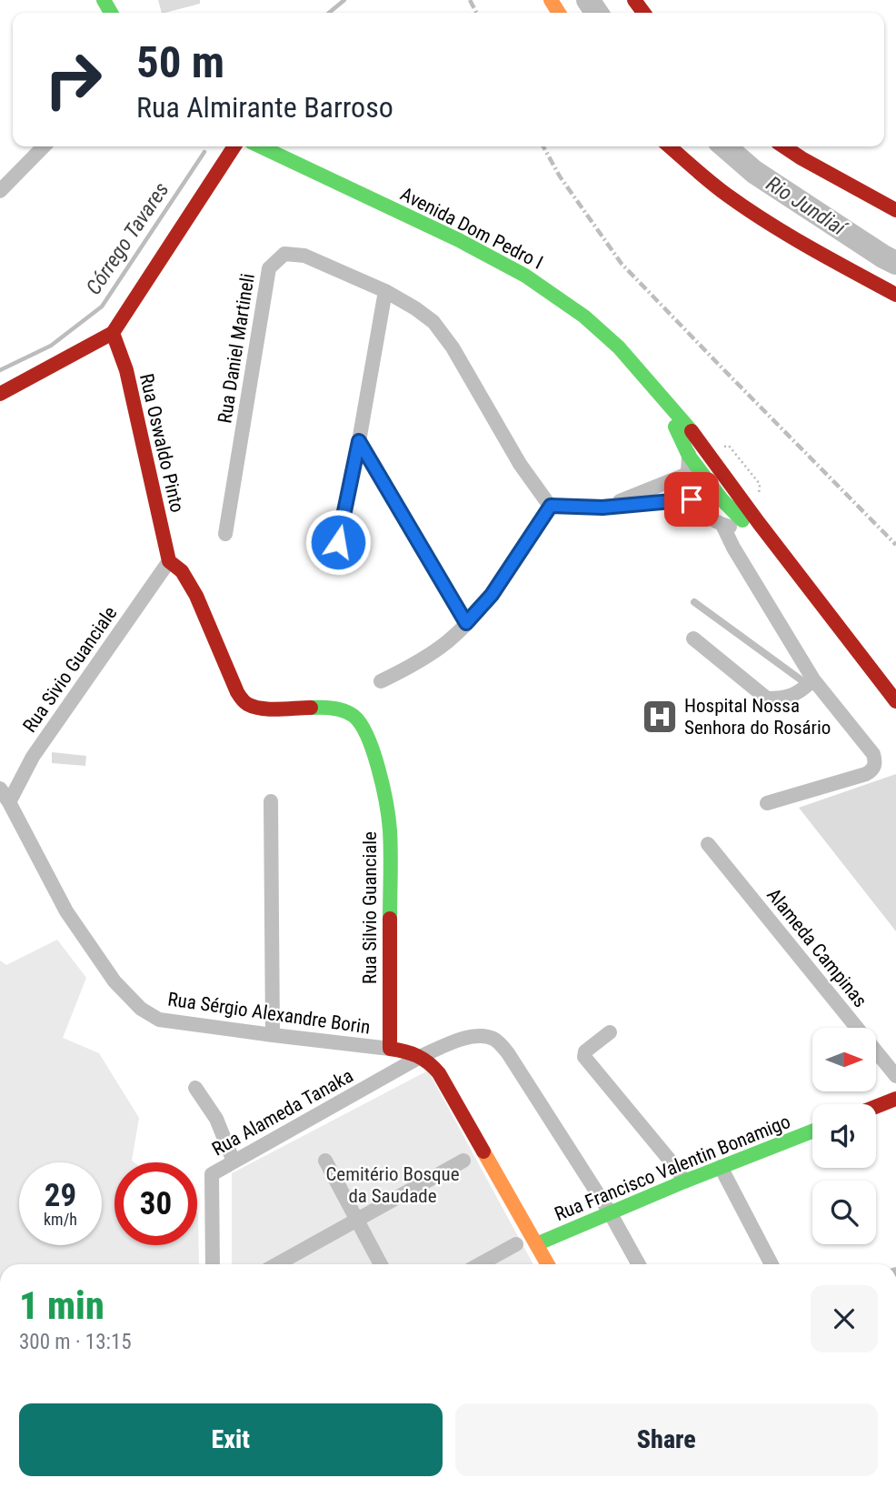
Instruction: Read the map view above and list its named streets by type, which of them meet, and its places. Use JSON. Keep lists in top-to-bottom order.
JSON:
{
  "streets": {
    "street": [
      "Avenida Dom Pedro I",
      "Rua Daniel Martineli",
      "Rua Oswaldo Pinto",
      "Rua Sivio Guanciale",
      "Rua Silvio Guanciale",
      "Alameda Campinas",
      "Rua Sérgio Alexandre Borin",
      "Rua Alameda Tanaka",
      "Rua Francisco Valentin Bonamigo"
    ]
  },
  "crossings": [
    ["Rua Oswaldo Pinto", "Rua Sivio Guanciale"],
    ["Rua Oswaldo Pinto", "Rua Silvio Guanciale"],
    ["Rua Sivio Guanciale", "Rua Silvio Guanciale"],
    ["Rua Sivio Guanciale", "Rua Sérgio Alexandre Borin"],
    ["Rua Silvio Guanciale", "Rua Sérgio Alexandre Borin"],
    ["Rua Alameda Tanaka", "Rua Francisco Valentin Bonamigo"]
  ],
  "water": ["Rio Jundiaí", "Córrego Tavares"],
  "parks": ["Cemitério Bosque da Saudade"],
  "places": {
    "hospital": ["Hospital Nossa Senhora do Rosário"]
  },
  "north": "right",
  "page": {
    "turn": ["50 m", "Rua Almirante Barroso"],
    "speed": "29 km/h",
    "limit": "30",
    "heading": ["1 min", "300 m · 13:15"],
    "buttons": ["Exit", "Share"]
  }
}
